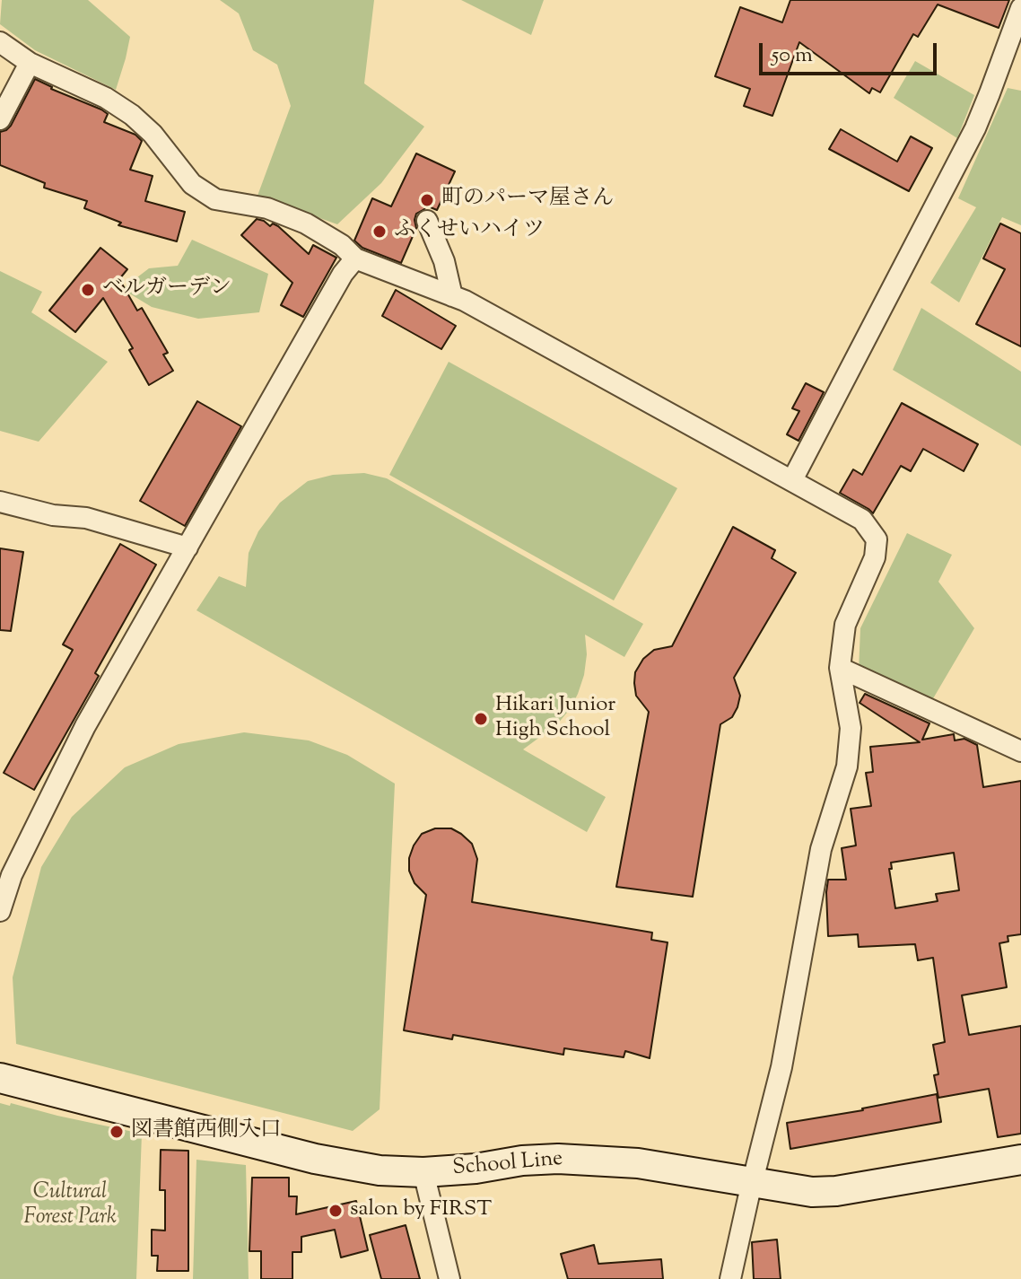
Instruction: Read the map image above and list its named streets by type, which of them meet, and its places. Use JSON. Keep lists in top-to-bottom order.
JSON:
{
  "streets": {
    "street": ["School Line"]
  },
  "parks": ["Cultural Forest Park"],
  "places": [
    "町のパーマ屋さん",
    "ふくせいハイツ",
    "ベルガーデン",
    "Hikari Junior High School",
    "図書館西側入口",
    "salon by FIRST"
  ],
  "scale_bar": "50 m"
}
